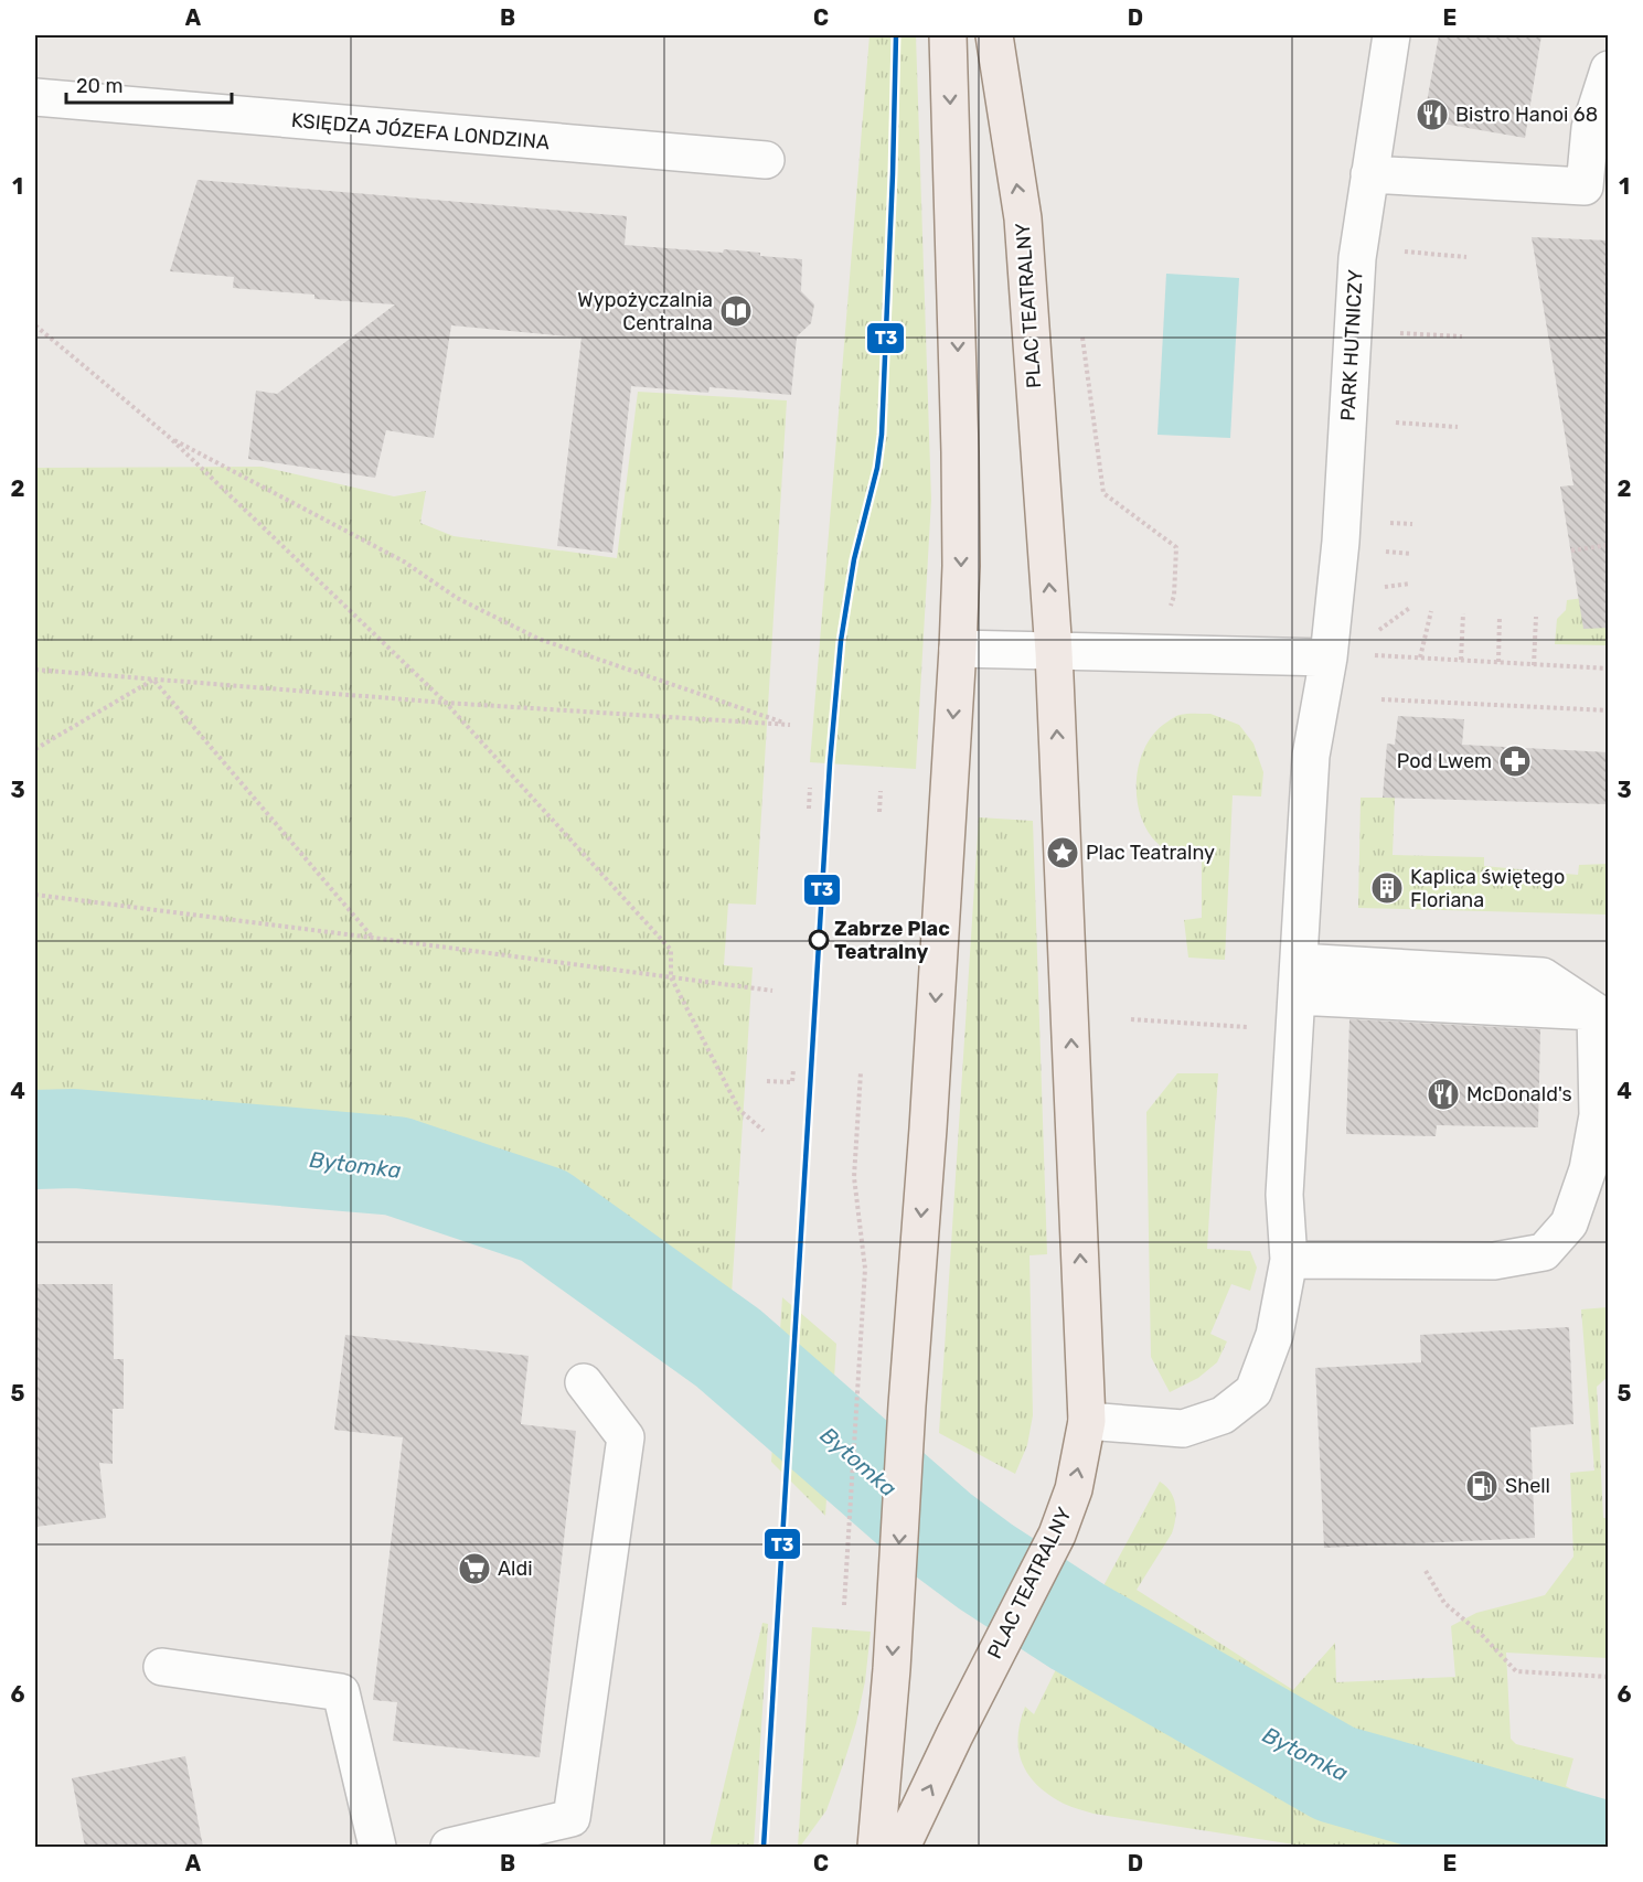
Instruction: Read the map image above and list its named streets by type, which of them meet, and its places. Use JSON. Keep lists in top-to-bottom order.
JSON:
{
  "streets": {
    "main road": ["PLAC TEATRALNY"],
    "street": ["KSIĘDZA JÓZEFA LONDZINA", "PARK HUTNICZY"]
  },
  "crossings": [
    ["PLAC TEATRALNY", "PARK HUTNICZY"]
  ],
  "water": ["Bytomka"],
  "places": {
    "restaurant": ["Bistro Hanoi 68", "McDonald's"],
    "library": ["Wypożyczalnia Centralna"],
    "pharmacy": ["Pod Lwem"],
    "place": ["Plac Teatralny"],
    "building": ["Kaplica świętego Floriana"],
    "other": ["Zabrze Plac Teatralny"],
    "fuel station": ["Shell"],
    "supermarket": ["Aldi"]
  },
  "lines": ["transit line T3"],
  "scale_bar": "20 m",
  "grid": {
    "columns": [
      "A",
      "B",
      "C",
      "D",
      "E"
    ],
    "rows": [
      "1",
      "2",
      "3",
      "4",
      "5",
      "6"
    ]
  }
}
